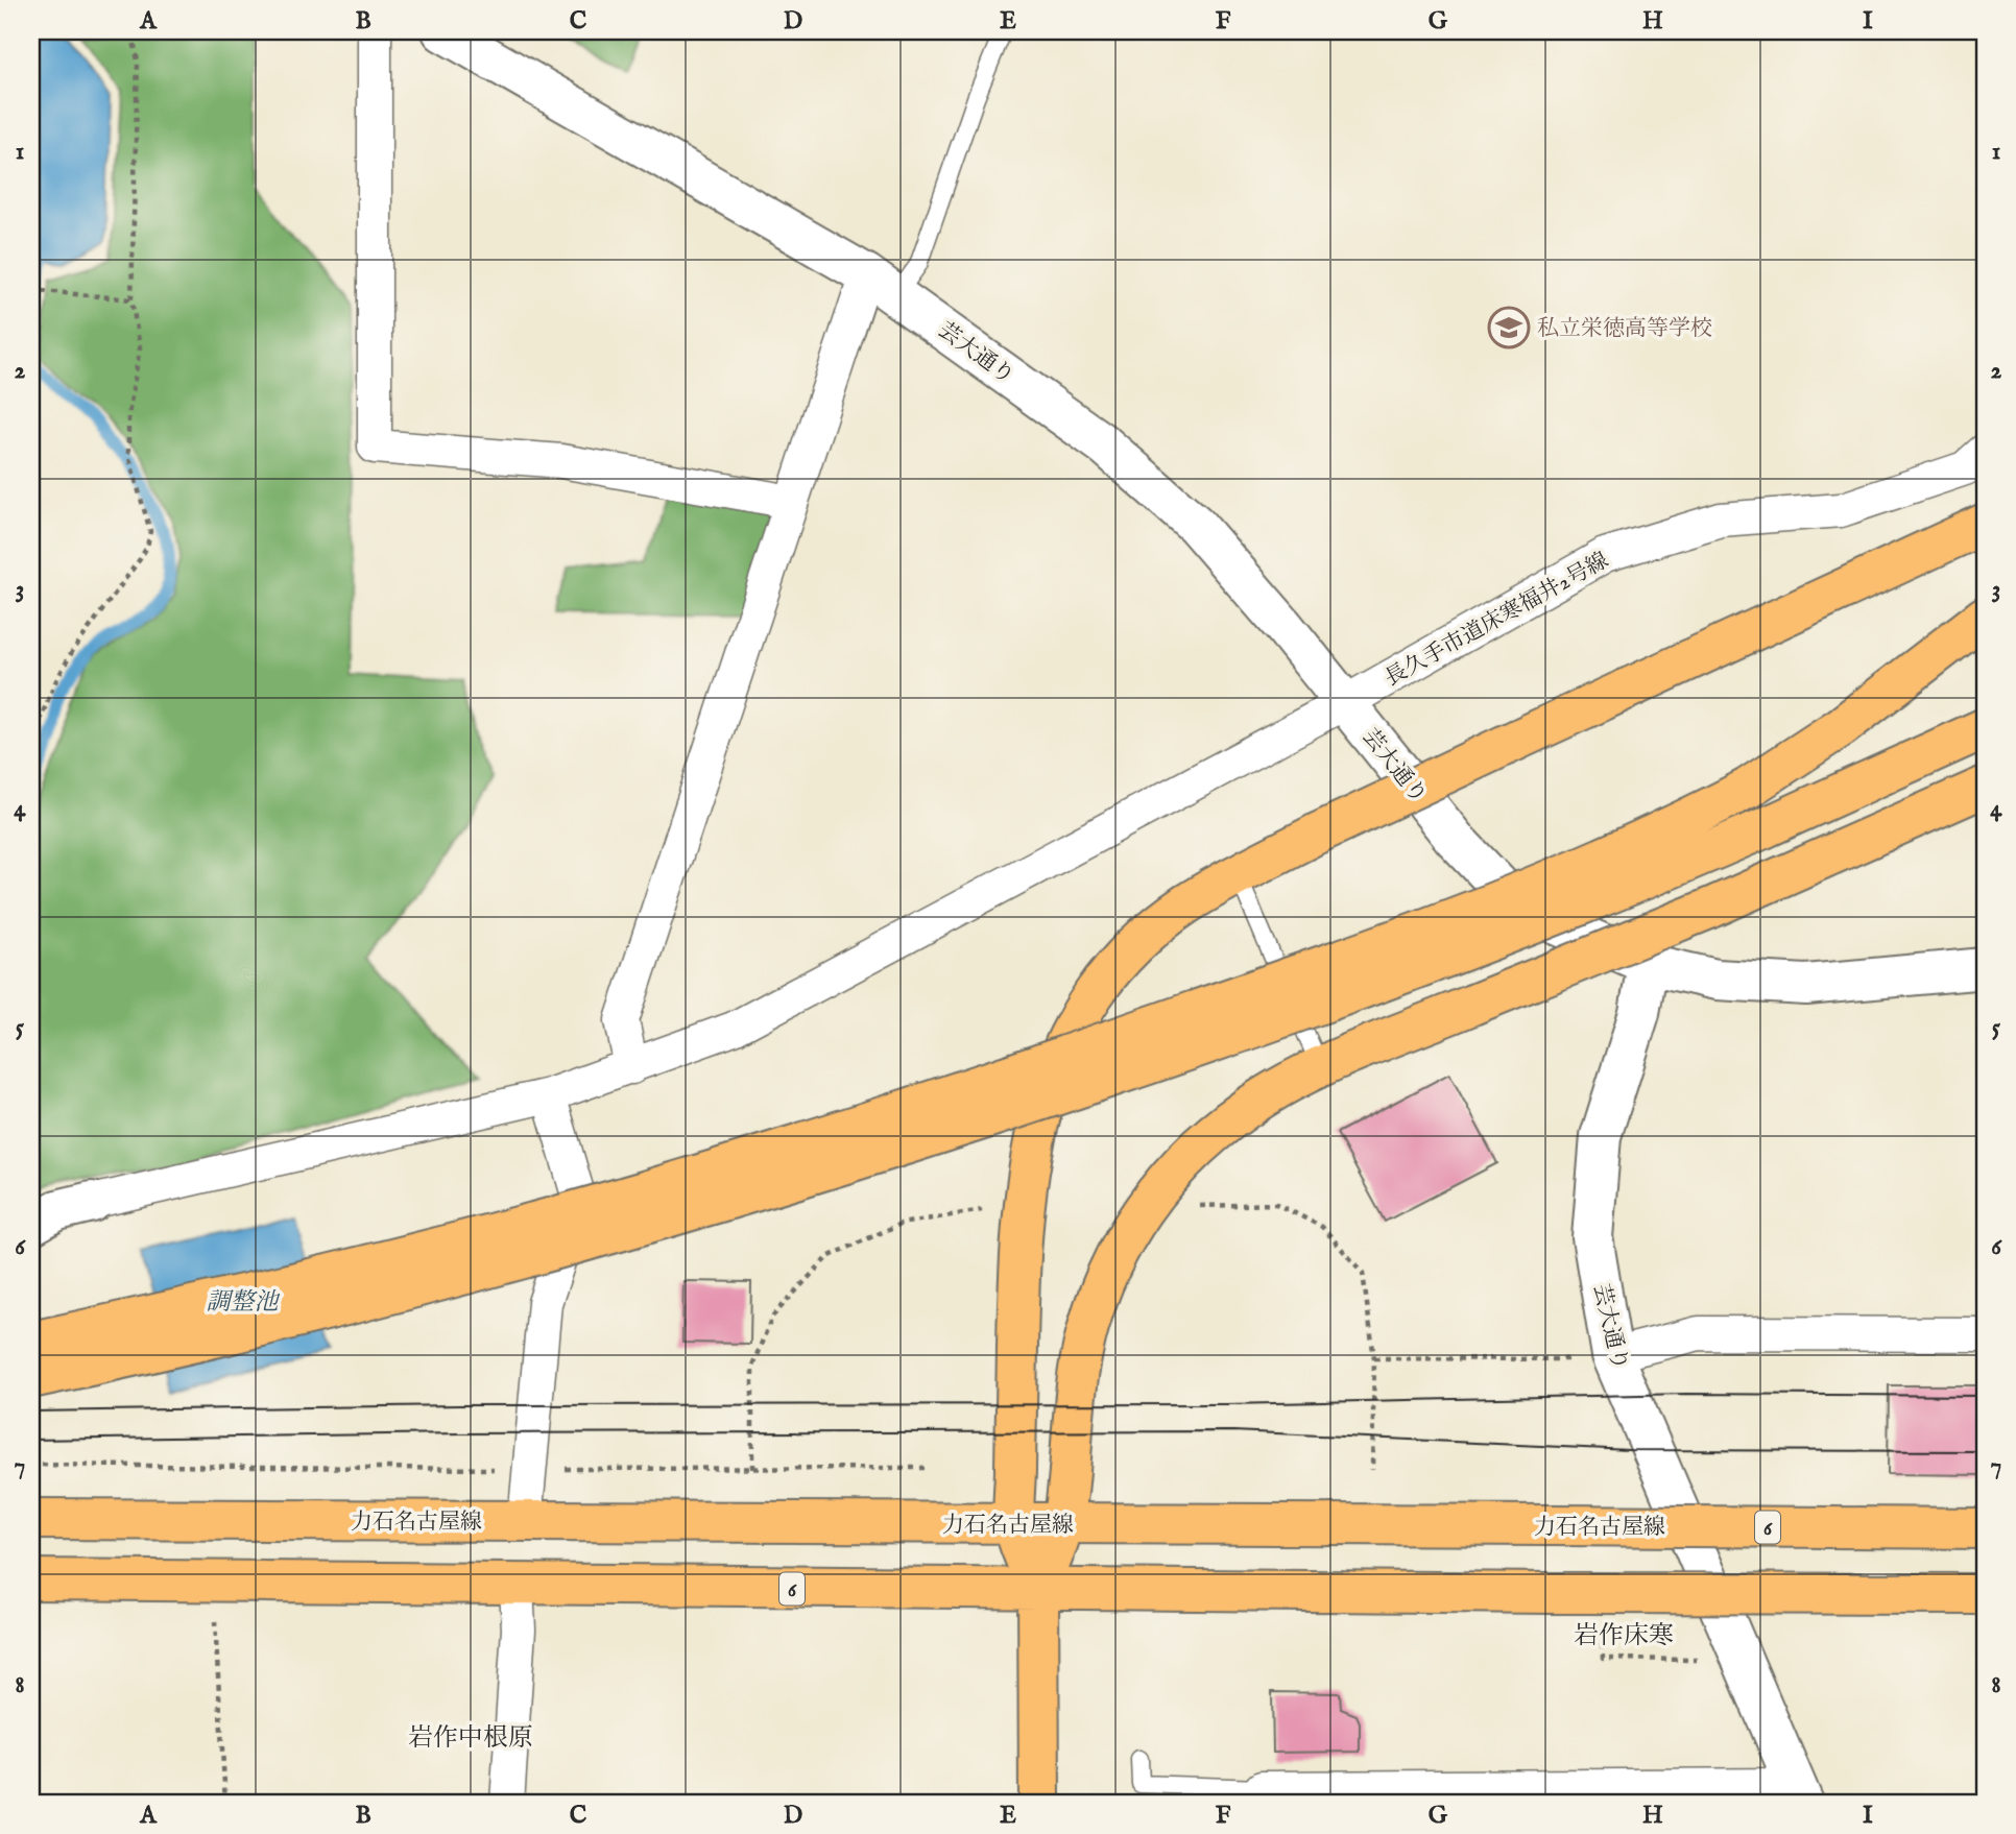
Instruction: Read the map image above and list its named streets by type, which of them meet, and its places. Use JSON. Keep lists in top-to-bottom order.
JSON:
{
  "streets": {
    "main road": ["力石名古屋線", "6"],
    "street": ["芸大通り", "長久手市道床寒福井2号線"]
  },
  "crossings": [
    ["芸大通り", "長久手市道床寒福井2号線"]
  ],
  "districts": ["岩作床寒", "岩作中根原"],
  "water": ["調整池"],
  "places": {
    "school or university": ["私立栄徳高等学校"]
  },
  "grid": {
    "columns": [
      "A",
      "B",
      "C",
      "D",
      "E",
      "F",
      "G",
      "H",
      "I"
    ],
    "rows": [
      "1",
      "2",
      "3",
      "4",
      "5",
      "6",
      "7",
      "8"
    ]
  }
}
